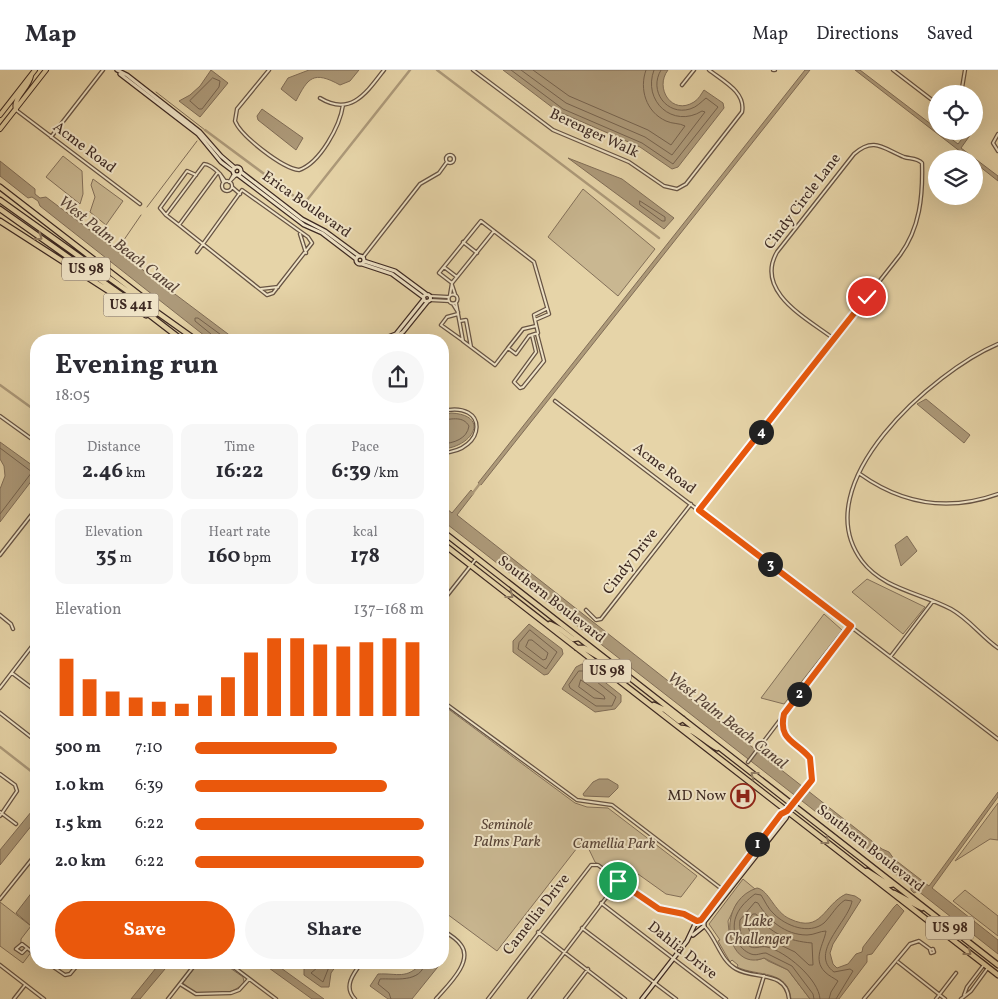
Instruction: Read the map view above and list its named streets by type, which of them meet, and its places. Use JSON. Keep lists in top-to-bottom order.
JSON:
{
  "streets": {
    "highway": ["US 98", "US 441", "Southern Boulevard"],
    "street": [
      "Berenger Walk",
      "Acme Road",
      "Cindy Circle Lane",
      "Erica Boulevard",
      "Cindy Drive",
      "Camellia Drive",
      "Dahlia Drive"
    ]
  },
  "crossings": [
    ["Acme Road", "Cindy Drive"],
    ["US 98", "US 441"]
  ],
  "water": ["West Palm Beach Canal", "Lake Challenger"],
  "parks": ["Seminole Palms Park", "Camellia Park"],
  "places": {
    "hospital": ["MD Now"]
  },
  "page": {
    "header": "Map",
    "nav": ["Map", "Directions", "Saved"],
    "heading": ["Evening run", "18:05"],
    "stats": [
      ["Distance", "2.46 km"],
      ["Time", "16:22"],
      ["Pace", "6:39 /km"],
      ["Elevation", "35 m"],
      ["Heart rate", "160 bpm"],
      ["kcal", "178"]
    ],
    "pins": [
      "4",
      "3",
      "2",
      "1"
    ],
    "chart": ["Elevation", "137–168 m"],
    "list": [
      {
        "name": "500 m",
        "note": "7:10"
      },
      {
        "name": "1.0 km",
        "note": "6:39"
      },
      {
        "name": "1.5 km",
        "note": "6:22"
      },
      {
        "name": "2.0 km",
        "note": "6:22"
      }
    ],
    "buttons": ["Save", "Share"]
  }
}
